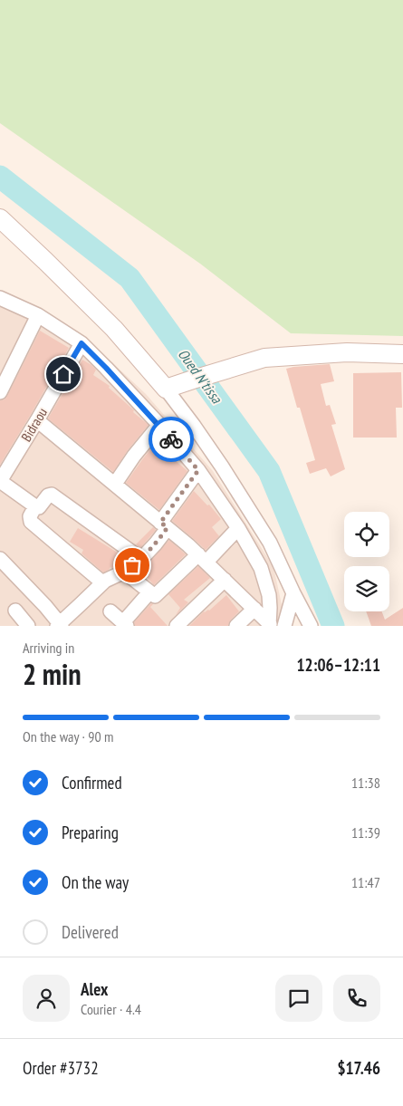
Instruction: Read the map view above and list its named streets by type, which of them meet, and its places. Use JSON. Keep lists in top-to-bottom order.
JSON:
{
  "streets": {
    "street": ["Bidraou"]
  },
  "water": ["Oued N'tissa"],
  "page": {
    "heading": ["2 min", "Arriving in", "12:06–12:11"],
    "panel": [
      "Alex",
      "Courier · 4.4",
      "Order #3732",
      "$17.46"
    ],
    "bar": "On the way · 90 m",
    "list": [
      ["Confirmed", "11:38"],
      ["Preparing", "11:39"],
      ["On the way", "11:47"],
      "Delivered"
    ]
  }
}
